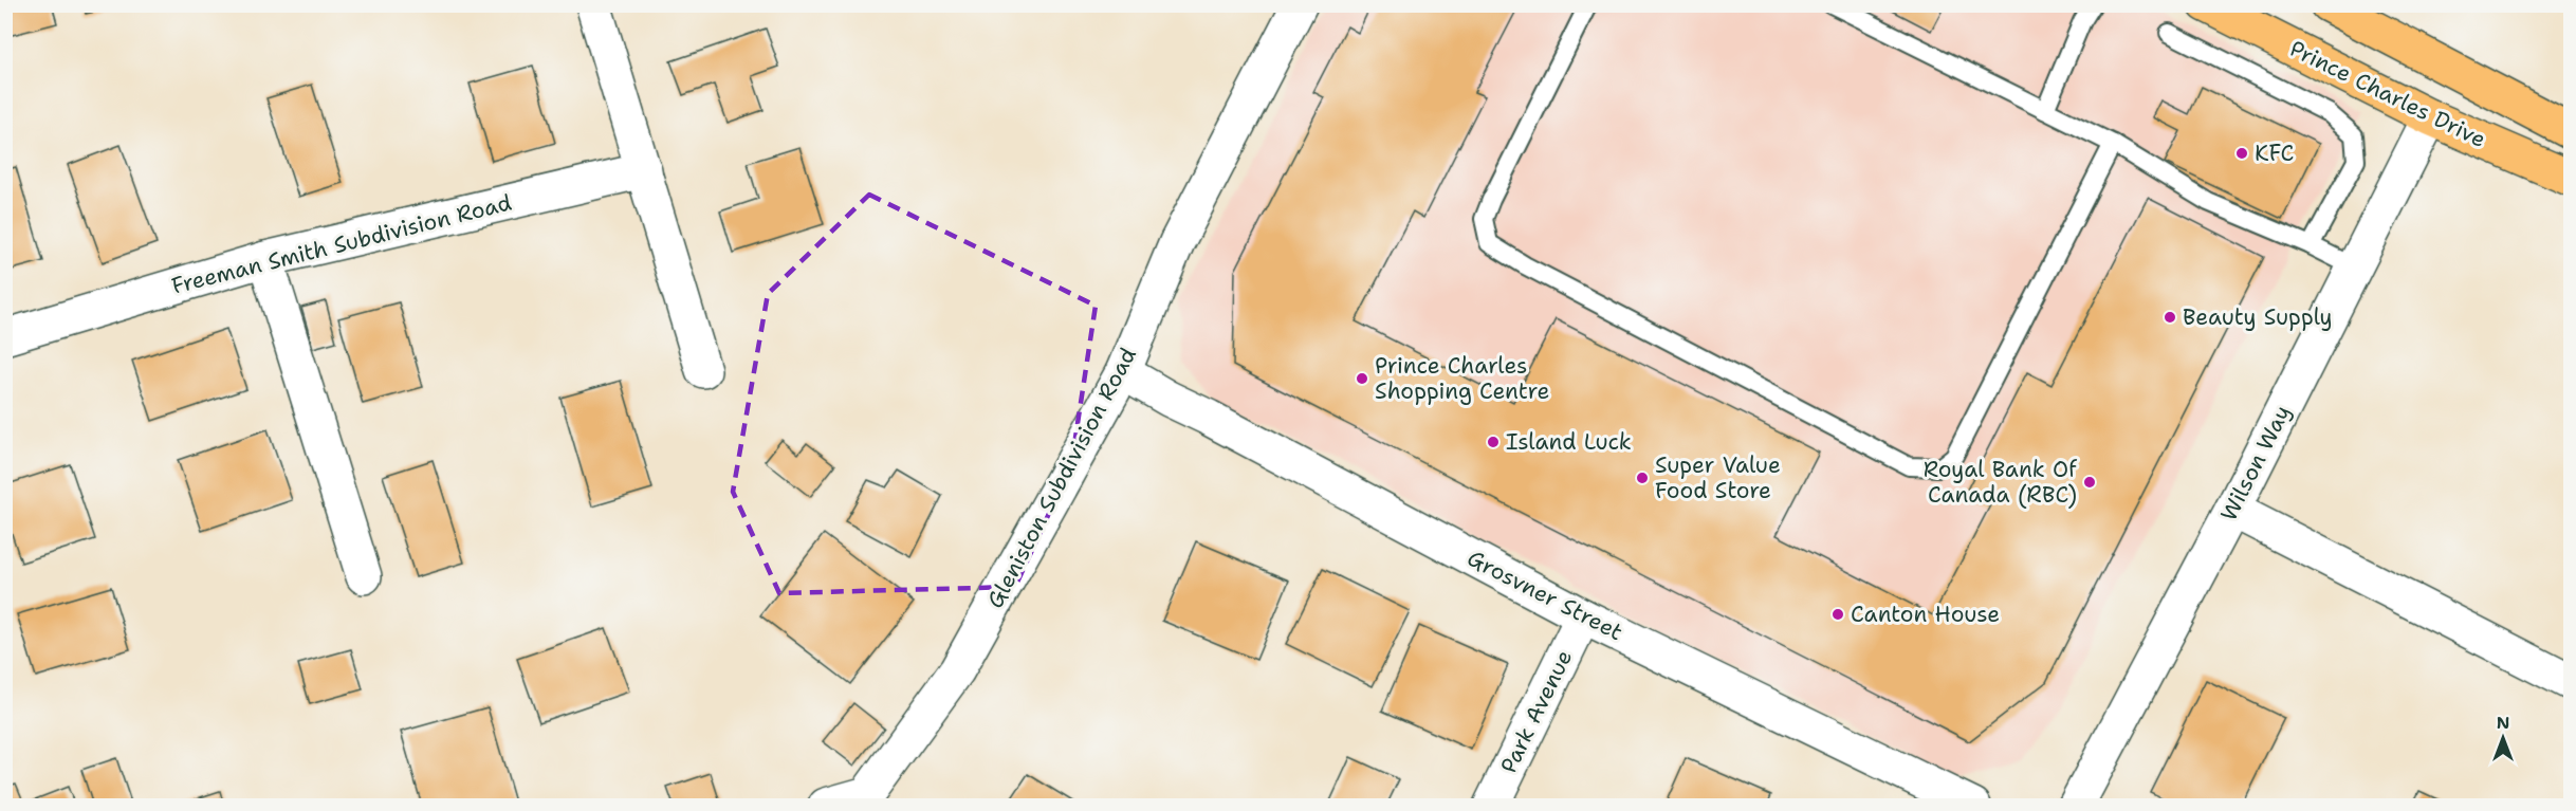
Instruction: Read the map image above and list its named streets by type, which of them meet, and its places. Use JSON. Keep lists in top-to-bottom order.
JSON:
{
  "streets": {
    "highway": ["Prince Charles Drive"],
    "street": [
      "Freeman Smith Subdivision Road",
      "Wilson Way",
      "Gleniston Subdivision Road",
      "Grosvner Street",
      "Park Avenue"
    ]
  },
  "crossings": [
    ["Prince Charles Drive", "Wilson Way"],
    ["Gleniston Subdivision Road", "Grosvner Street"],
    ["Grosvner Street", "Park Avenue"]
  ],
  "places": [
    "KFC",
    "Beauty Supply",
    "Prince Charles Shopping Centre",
    "Island Luck",
    "Super Value Food Store",
    "Royal Bank Of Canada (RBC)",
    "Canton House"
  ],
  "north": "top"
}
